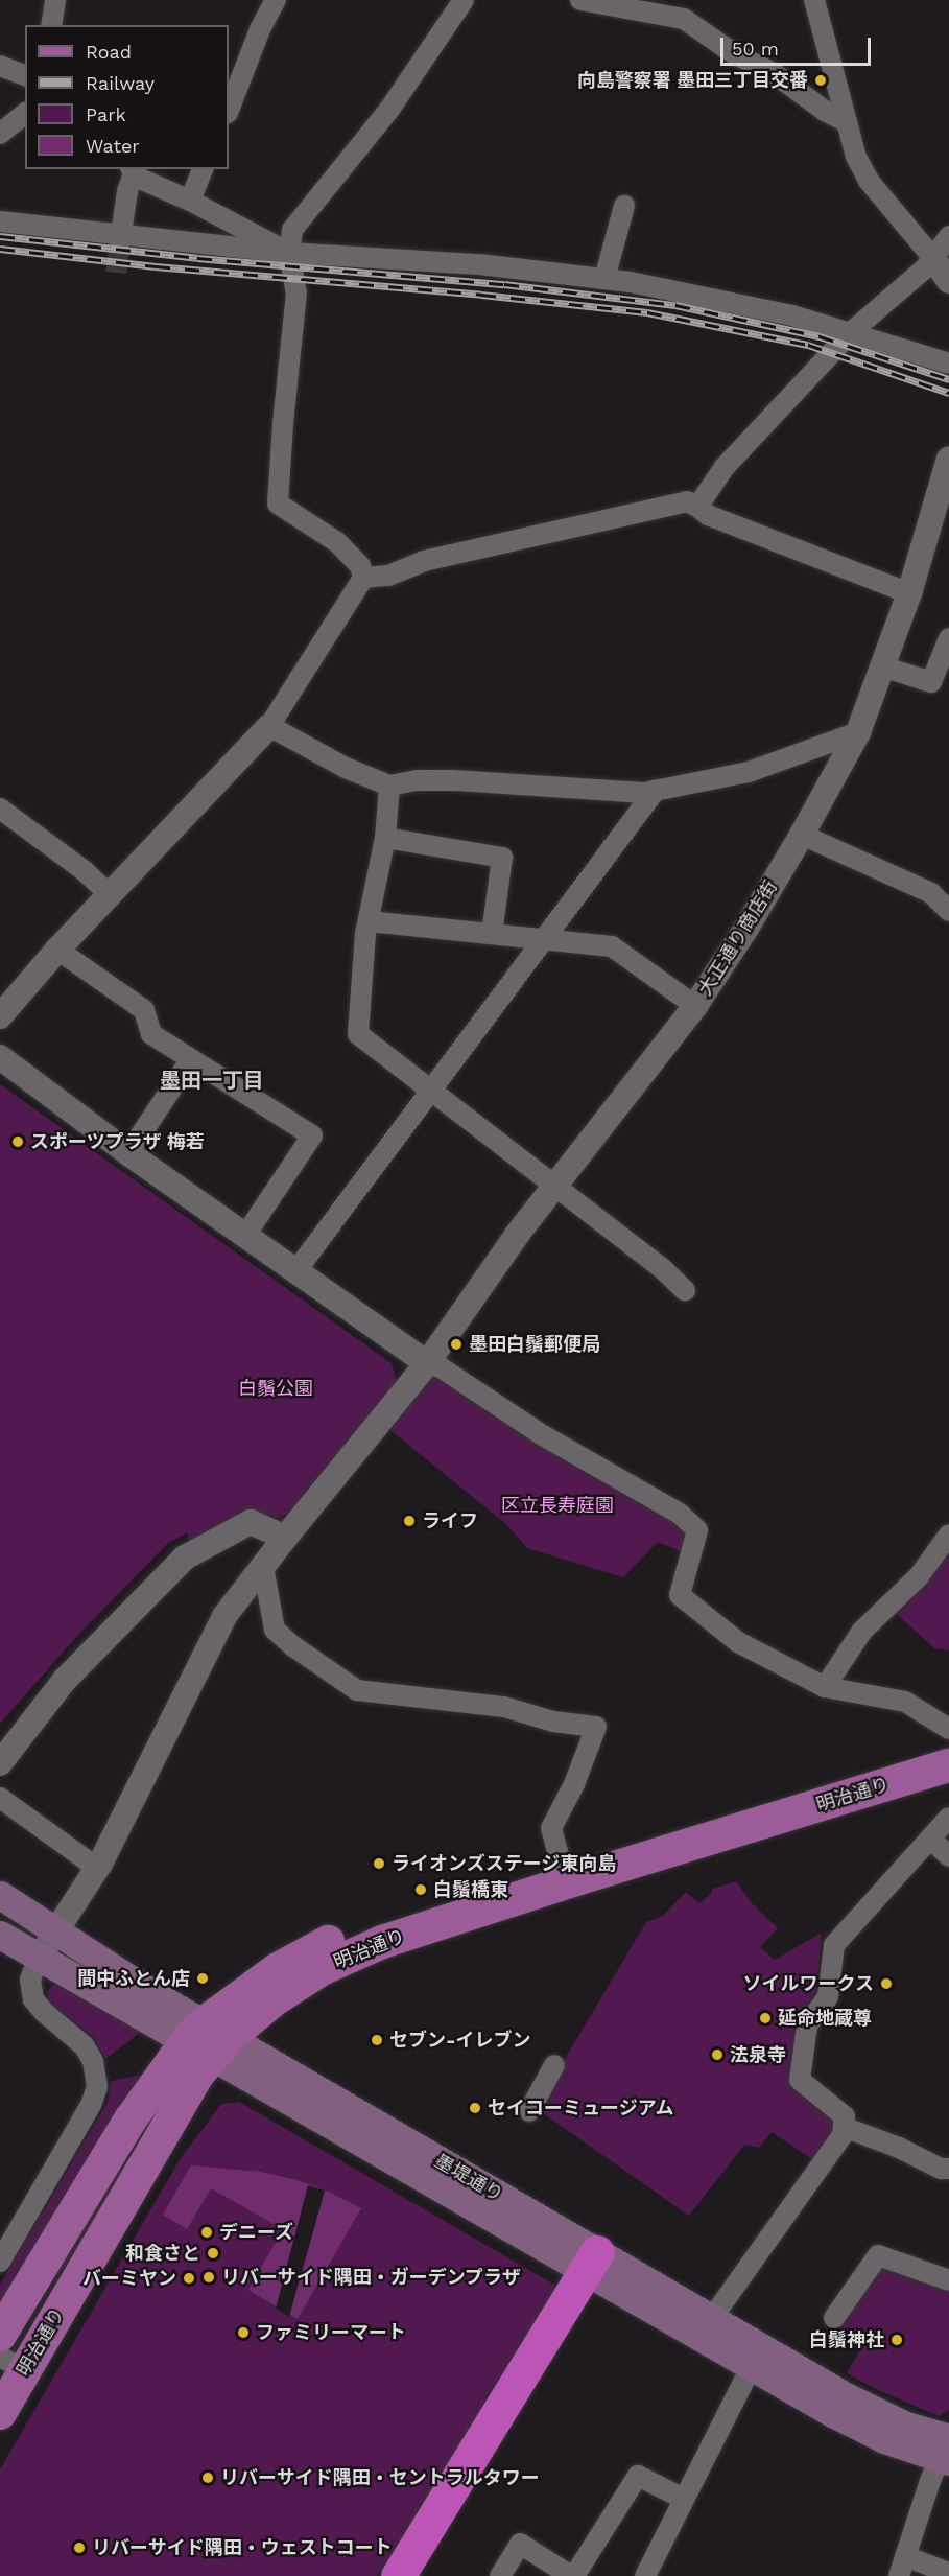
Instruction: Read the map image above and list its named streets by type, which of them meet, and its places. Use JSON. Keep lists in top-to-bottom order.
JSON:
{
  "streets": {
    "main road": ["明治通り", "墨堤通り"],
    "street": ["大正通り商店街"]
  },
  "crossings": [
    ["大正通り商店街", "墨堤通り"],
    ["明治通り", "墨堤通り"]
  ],
  "districts": ["墨田一丁目"],
  "parks": ["白鬚公園", "区立長寿庭園"],
  "places": [
    "向島警察署 墨田三丁目交番",
    "スポーツプラザ 梅若",
    "墨田白鬚郵便局",
    "ライフ",
    "ライオンズステージ東向島",
    "白鬚橋東",
    "間中ふとん店",
    "ソイルワークス",
    "延命地蔵尊",
    "セブン-イレブン",
    "法泉寺",
    "セイコーミュージアム",
    "デニーズ",
    "和食さと",
    "リバーサイド隅田・ガーデンプラザ",
    "バーミヤン",
    "ファミリーマート",
    "白鬚神社",
    "リバーサイド隅田・セントラルタワー",
    "リバーサイド隅田・ウェストコート"
  ],
  "legend": [
    "Road",
    "Railway",
    "Park",
    "Water"
  ],
  "scale_bar": "50 m"
}
